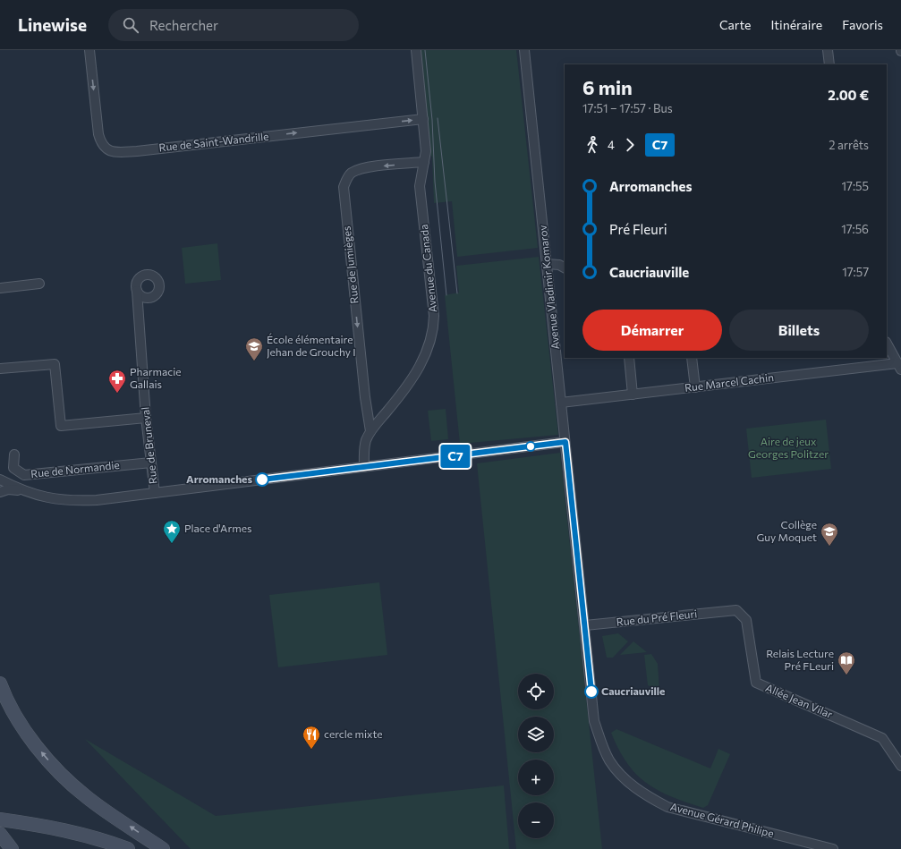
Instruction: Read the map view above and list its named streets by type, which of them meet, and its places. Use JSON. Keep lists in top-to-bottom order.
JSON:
{
  "streets": {
    "street": [
      "Rue de Saint-Wandrille",
      "Rue de Jumièges",
      "Avenue du Canada",
      "Avenue Vladimir Komarov",
      "Rue Marcel Cachin",
      "Rue de Bruneval",
      "Rue de Normandie",
      "Rue du Pré Fleuri",
      "Allée Jean Vilar",
      "Avenue Gérard Philipe"
    ]
  },
  "crossings": [
    ["Rue de Saint-Wandrille", "Avenue du Canada"],
    ["Rue de Jumièges", "Avenue du Canada"],
    ["Avenue Vladimir Komarov", "Rue Marcel Cachin"],
    ["Avenue Vladimir Komarov", "Rue du Pré Fleuri"],
    ["Avenue Vladimir Komarov", "Avenue Gérard Philipe"],
    ["Rue de Bruneval", "Rue de Normandie"],
    ["Rue du Pré Fleuri", "Allée Jean Vilar"]
  ],
  "one_way": ["Rue de Saint-Wandrille", "Rue de Jumièges"],
  "parks": ["Aire de jeux Georges Politzer"],
  "places": {
    "school or university": ["École élémentaire Jehan de Grouchy I", "Collège Guy Moquet"],
    "pharmacy": ["Pharmacie Gallais"],
    "other": ["Arromanches", "Caucriauville"],
    "place": ["Place d'Armes"],
    "library": ["Relais Lecture Pré FLeuri"],
    "restaurant": ["cercle mixte"]
  },
  "lines": ["bus line C7"],
  "page": {
    "header": "Linewise",
    "search": "Rechercher",
    "nav": ["Carte", "Itinéraire", "Favoris"],
    "on_map": "C7",
    "heading": ["6 min", "17:51 – 17:57 · Bus", "2.00 €"],
    "legs": ["4", "C7", "2 arrêts"],
    "list": [
      {
        "name": "Arromanches",
        "value": "17:55"
      },
      {
        "name": "Pré Fleuri",
        "value": "17:56"
      },
      {
        "name": "Caucriauville",
        "value": "17:57"
      }
    ],
    "buttons": ["Démarrer", "Billets"],
    "map_buttons": ["+", "−"]
  }
}
